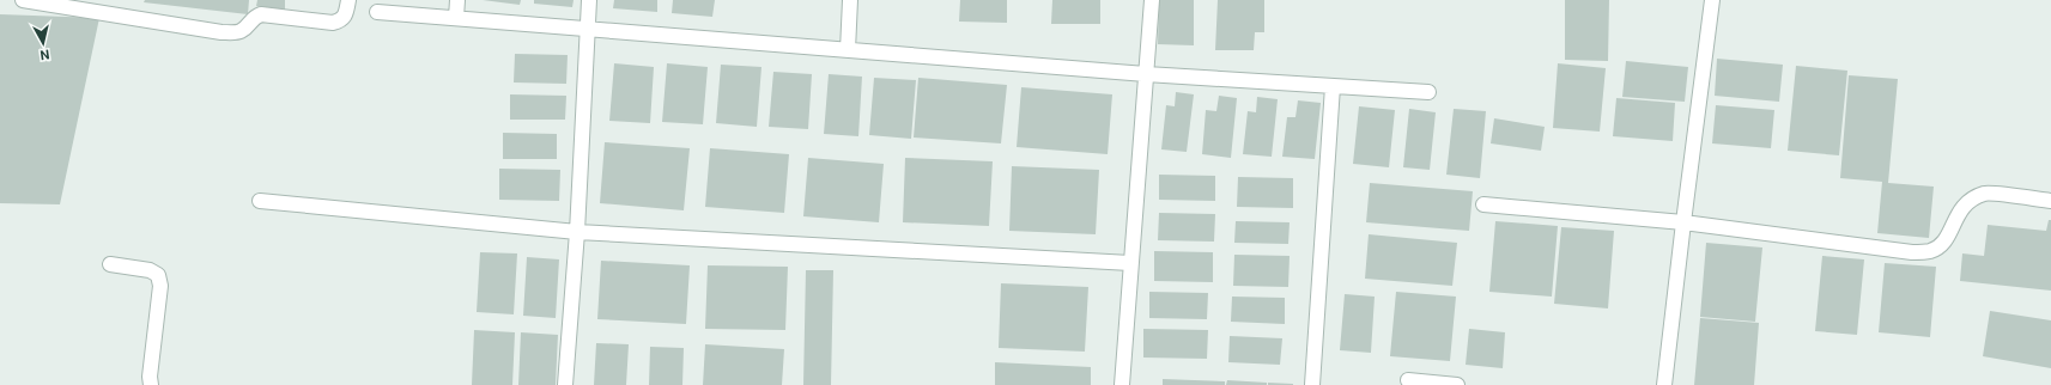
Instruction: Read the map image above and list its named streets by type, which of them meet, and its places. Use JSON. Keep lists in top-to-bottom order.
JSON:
{
  "north": "bottom"
}
